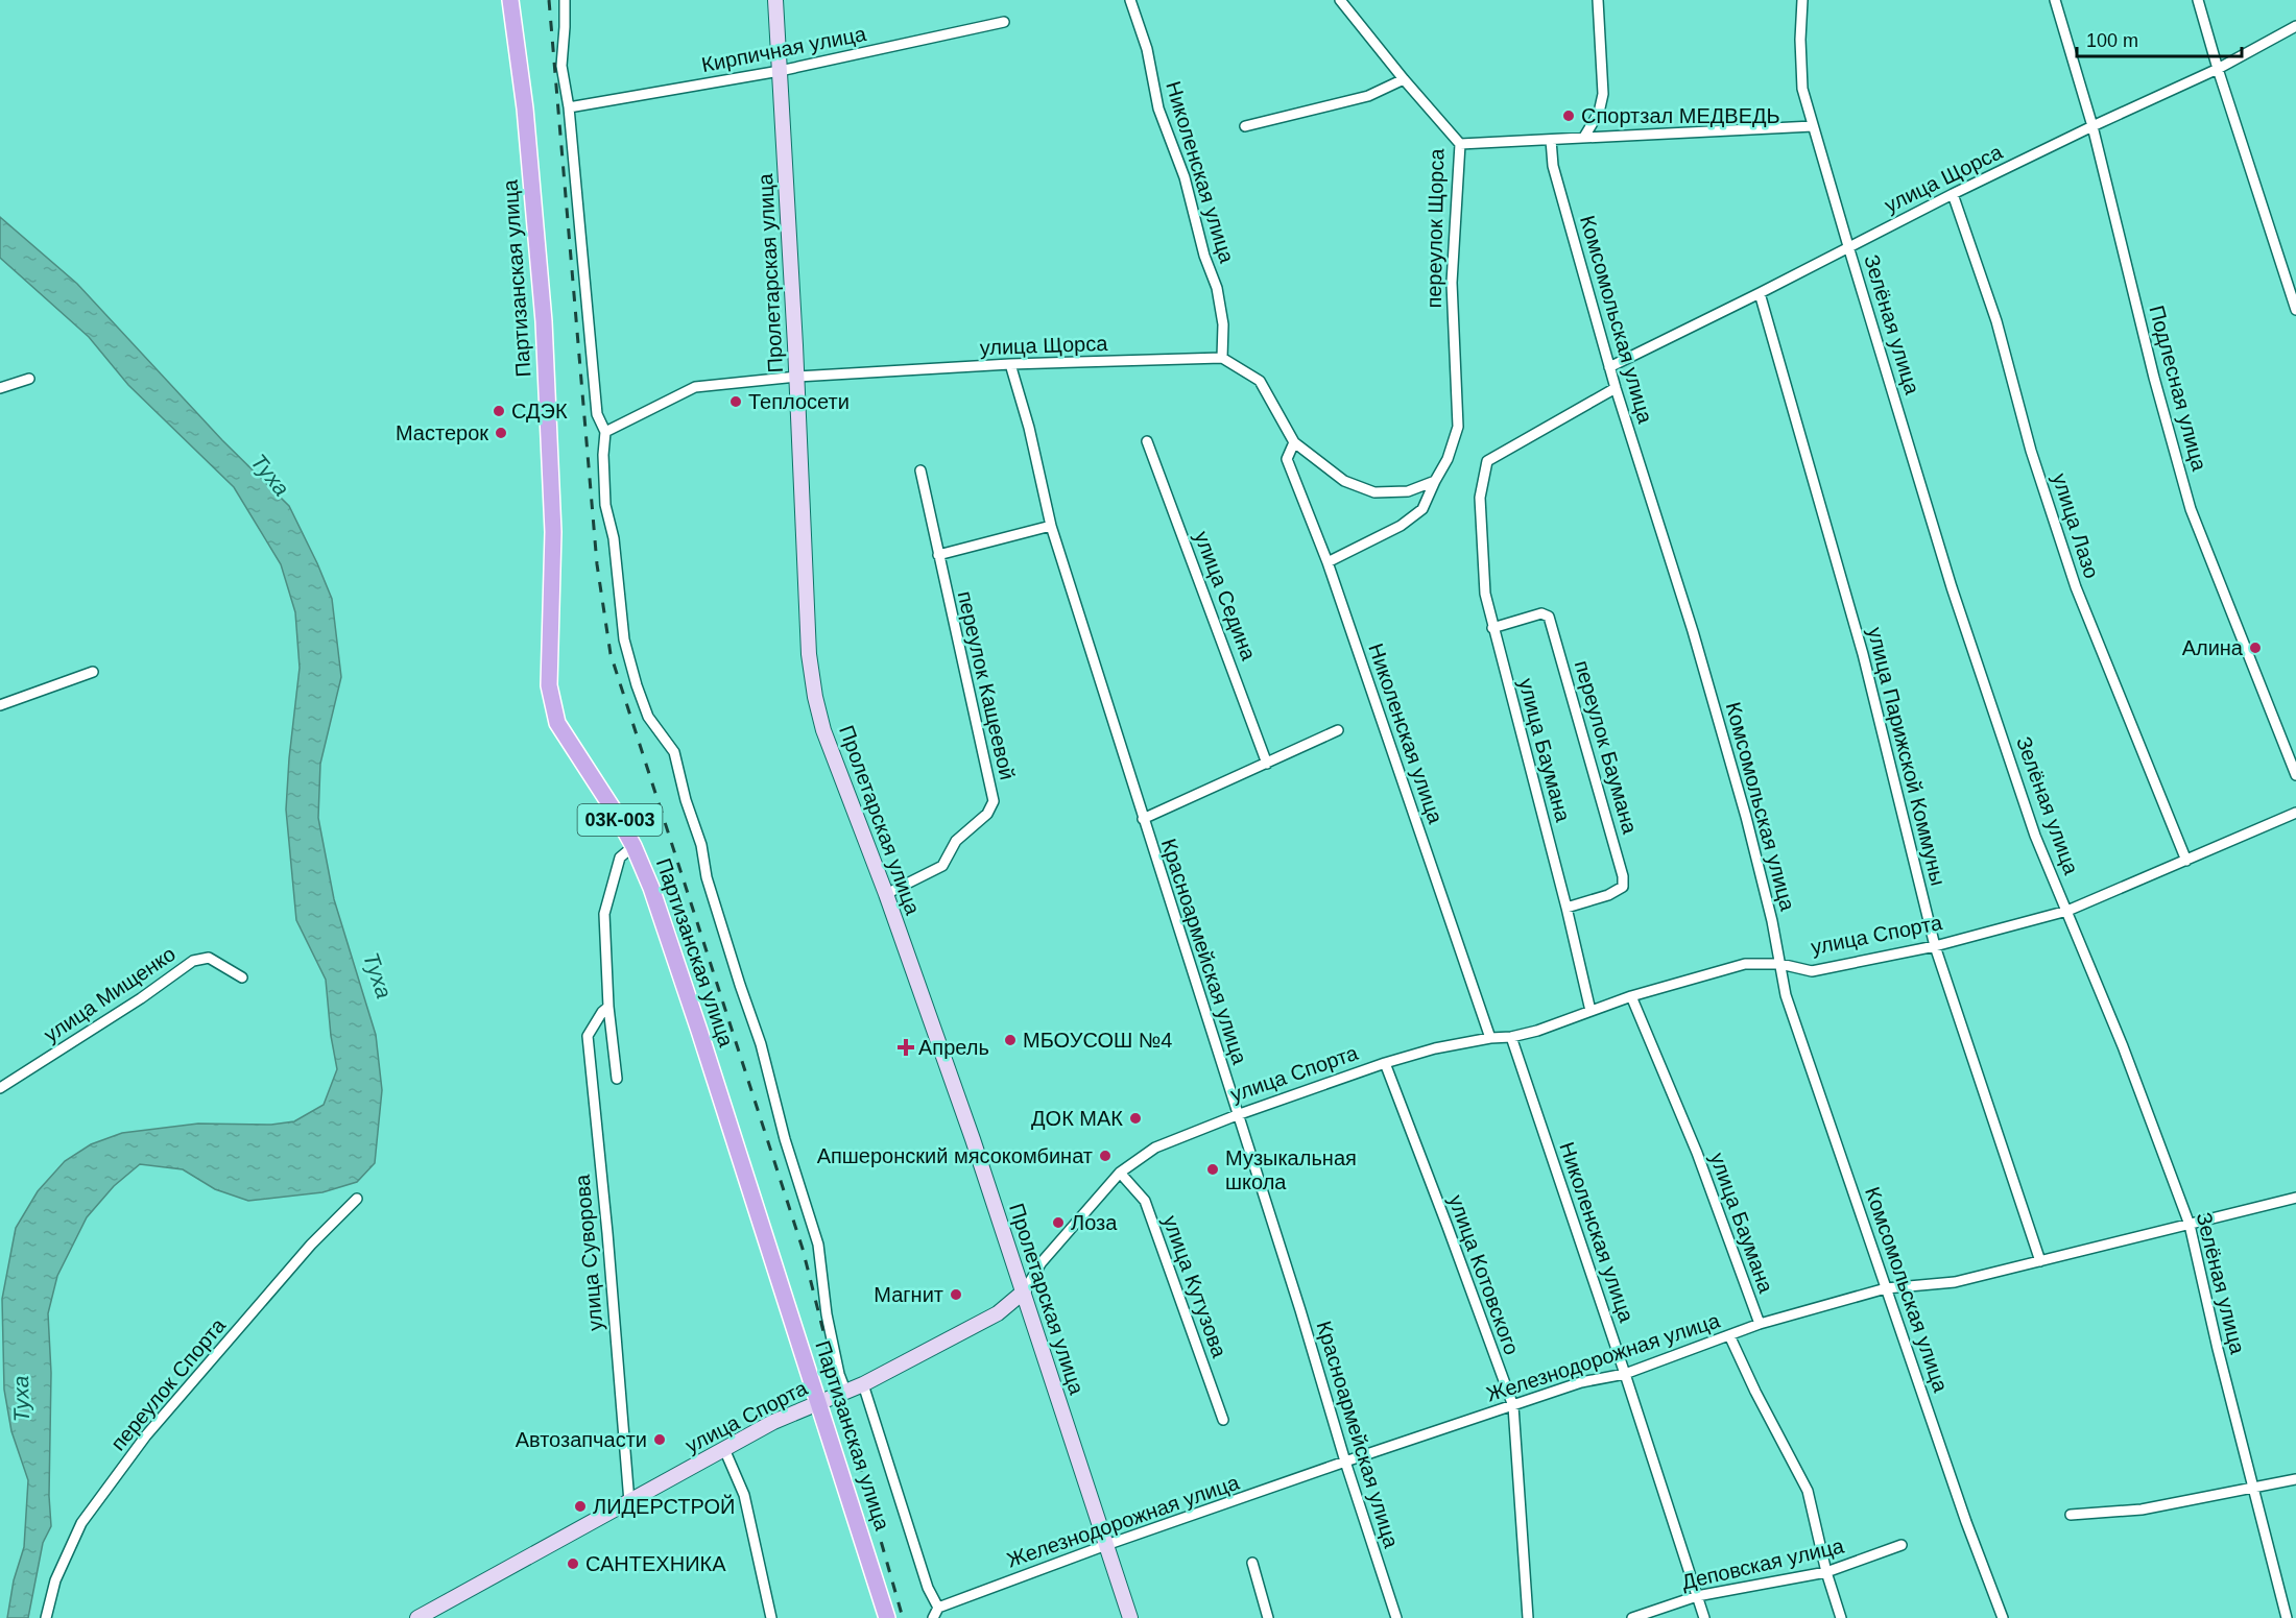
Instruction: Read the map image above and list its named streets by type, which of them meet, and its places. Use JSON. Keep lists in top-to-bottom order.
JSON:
{
  "streets": {
    "main road": ["Партизанская улица", "03К-003"],
    "street": [
      "Кирпичная улица",
      "Николенская улица",
      "улица Щорса",
      "переулок Щорса",
      "Пролетарская улица",
      "Комсомольская улица",
      "Зелёная улица",
      "Подлесная улица",
      "улица Лазо",
      "улица Седина",
      "переулок Кащеевой",
      "переулок Баумана",
      "улица Баумана",
      "улица Парижской Коммуны",
      "улица Спорта",
      "Красноармейская улица",
      "улица Мищенко",
      "улица Суворова",
      "улица Котовского",
      "улица Кутузова",
      "Железнодорожная улица",
      "переулок Спорта",
      "Деповская улица"
    ]
  },
  "crossings": [
    ["Кирпичная улица", "Пролетарская улица"],
    ["Кирпичная улица", "Партизанская улица"],
    ["Николенская улица", "улица Щорса"],
    ["Николенская улица", "улица Спорта"],
    ["Николенская улица", "Железнодорожная улица"],
    ["Николенская улица", "Деповская улица"],
    ["улица Щорса", "Пролетарская улица"],
    ["улица Щорса", "Партизанская улица"],
    ["улица Щорса", "Комсомольская улица"],
    ["улица Щорса", "Зелёная улица"],
    ["улица Щорса", "Подлесная улица"],
    ["улица Щорса", "улица Лазо"],
    ["улица Щорса", "улица Парижской Коммуны"],
    ["улица Щорса", "Красноармейская улица"],
    ["Пролетарская улица", "переулок Кащеевой"],
    ["Пролетарская улица", "улица Спорта"],
    ["Пролетарская улица", "Железнодорожная улица"],
    ["Партизанская улица", "улица Спорта"],
    ["Партизанская улица", "Железнодорожная улица"],
    ["Комсомольская улица", "улица Баумана"],
    ["Комсомольская улица", "улица Спорта"],
    ["Комсомольская улица", "Железнодорожная улица"],
    ["Зелёная улица", "улица Спорта"],
    ["Зелёная улица", "Железнодорожная улица"],
    ["улица Лазо", "улица Спорта"],
    ["переулок Баумана", "улица Баумана"],
    ["улица Баумана", "улица Спорта"],
    ["улица Баумана", "Железнодорожная улица"],
    ["улица Парижской Коммуны", "улица Спорта"],
    ["улица Парижской Коммуны", "Железнодорожная улица"],
    ["улица Спорта", "Красноармейская улица"],
    ["улица Спорта", "улица Суворова"],
    ["улица Спорта", "улица Котовского"],
    ["улица Спорта", "улица Кутузова"],
    ["Красноармейская улица", "Железнодорожная улица"],
    ["улица Котовского", "Железнодорожная улица"]
  ],
  "water": ["Туха"],
  "places": {
    "other": [
      "Спортзал МЕДВЕДЬ",
      "Теплосети",
      "СДЭК",
      "Мастерок",
      "Алина",
      "МБОУСОШ №4",
      "ДОК МАК",
      "Апшеронский мясокомбинат",
      "Музыкальная школа",
      "Лоза",
      "Магнит",
      "Автозапчасти",
      "ЛИДЕРСТРОЙ",
      "САНТЕХНИКА"
    ],
    "health": ["Апрель"]
  },
  "scale_bar": "100 m"
}
